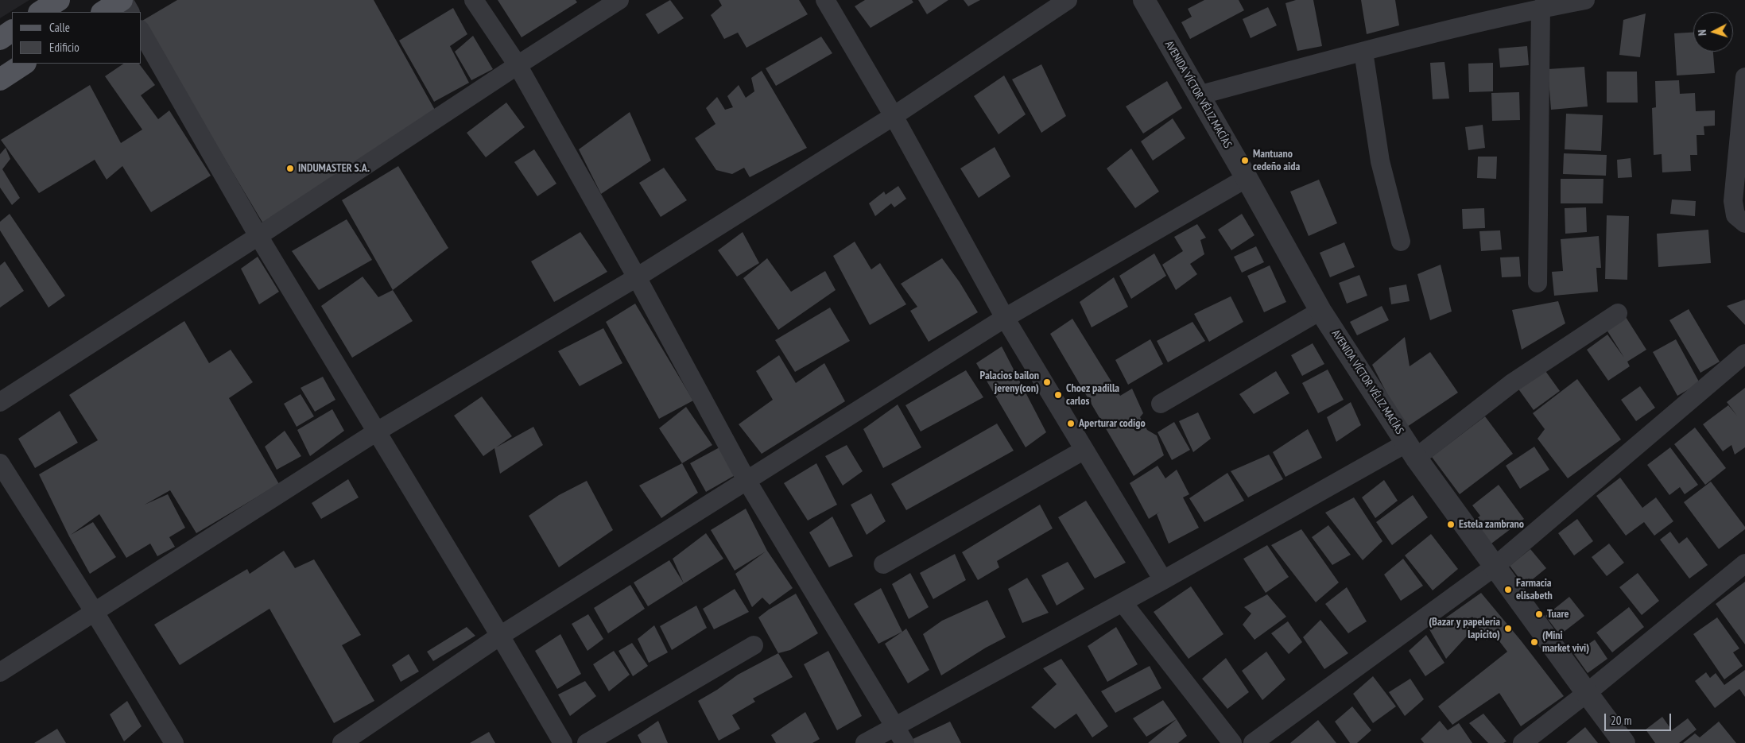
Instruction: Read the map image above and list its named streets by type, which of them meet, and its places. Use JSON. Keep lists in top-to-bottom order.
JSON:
{
  "streets": {
    "street": ["AVENIDA VÍCTOR VÉLIZ MACÍAS"]
  },
  "places": [
    "Mantuano cedeño aida",
    "INDUMASTER S.A.",
    "Palacios bailon jereny(con)",
    "Choez padilla carlos",
    "Aperturar codigo",
    "Estela zambrano",
    "Farmacia elisabeth",
    "Tuare",
    "(Bazar y papeleria lapicito)",
    "(Mini market vivi)"
  ],
  "legend": ["Calle", "Edificio"],
  "scale_bar": "20 m",
  "north": "left"
}
